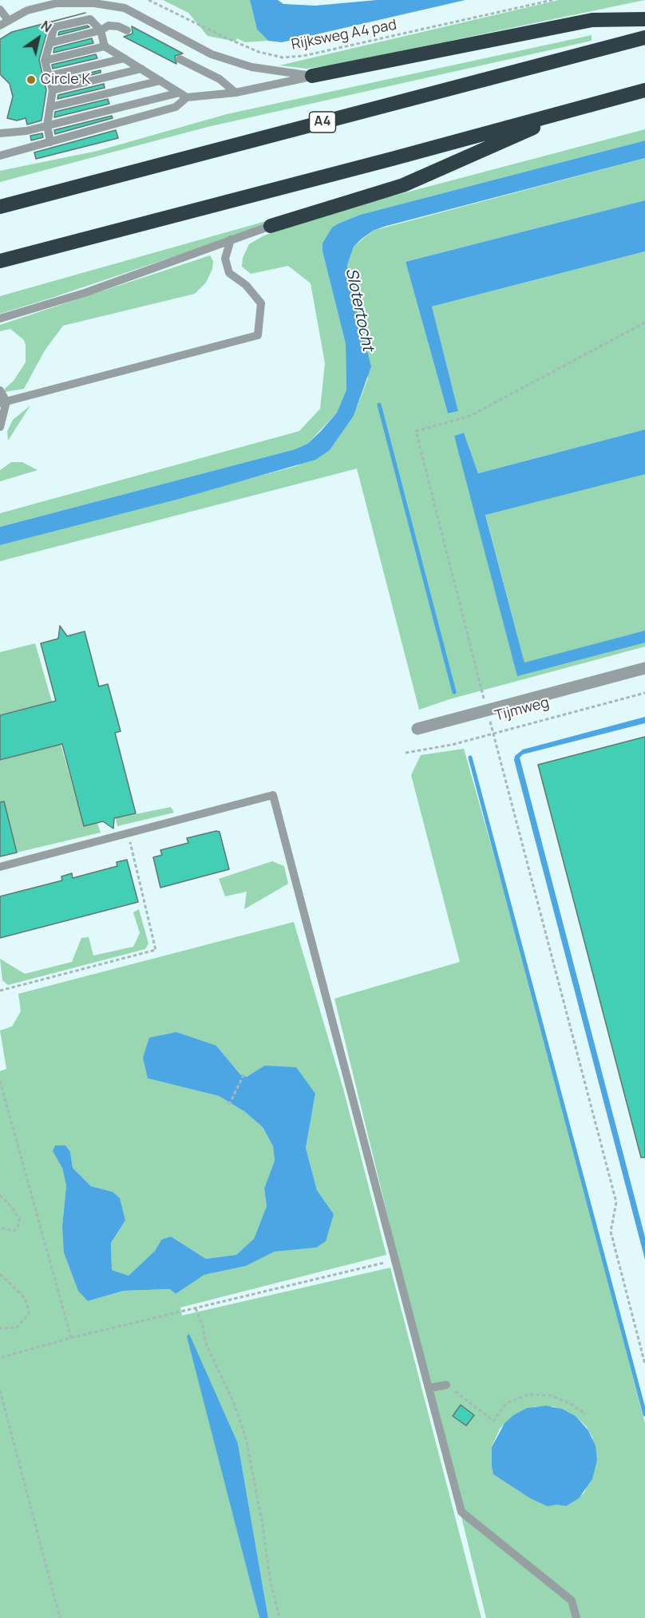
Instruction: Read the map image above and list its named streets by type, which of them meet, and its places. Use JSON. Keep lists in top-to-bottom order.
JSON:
{
  "streets": {
    "highway": ["A4"],
    "street": ["Tijmweg"],
    "path": ["Rijksweg A4 pad"]
  },
  "water": ["Slotertocht"],
  "places": ["Circle K"],
  "north": "top right"
}
